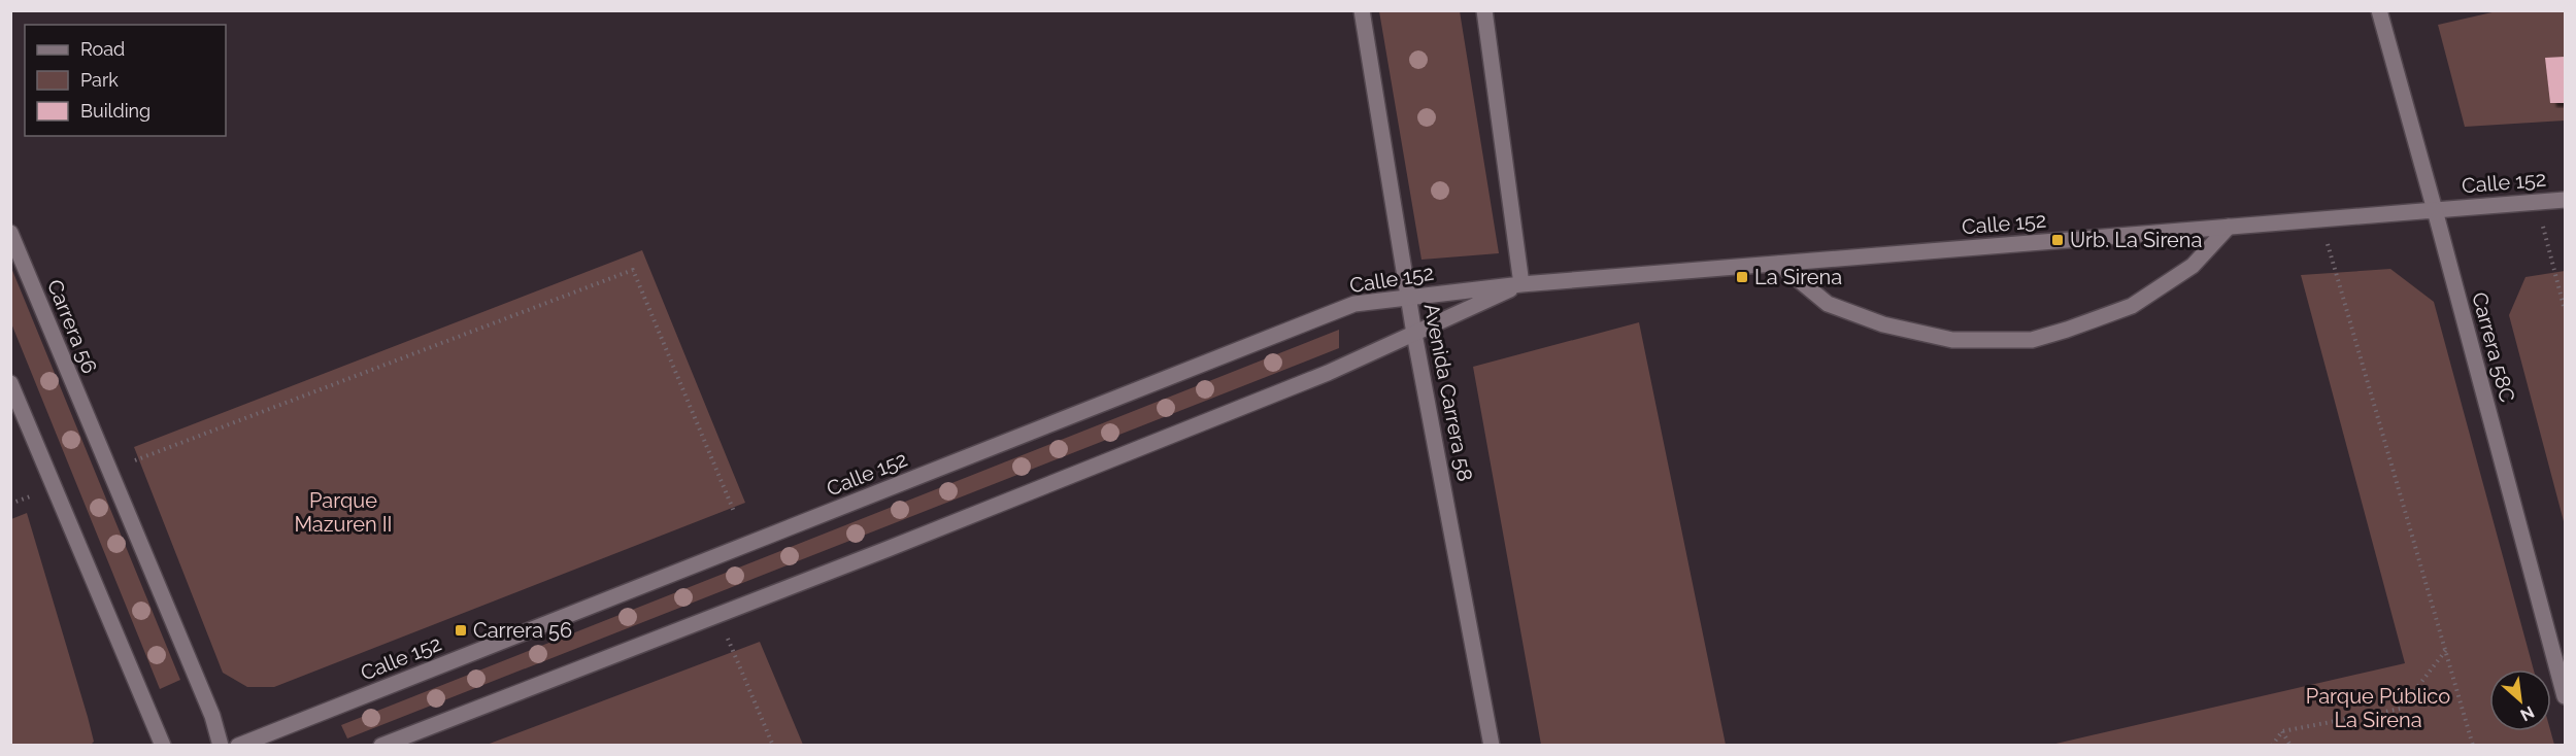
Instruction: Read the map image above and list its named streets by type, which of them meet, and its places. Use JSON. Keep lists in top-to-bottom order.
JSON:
{
  "streets": {
    "street": [
      "Calle 152",
      "Carrera 56",
      "Carrera 58C",
      "Avenida Carrera 58"
    ]
  },
  "crossings": [
    ["Calle 152", "Carrera 58C"],
    ["Calle 152", "Avenida Carrera 58"]
  ],
  "parks": ["Parque Mazuren II", "Parque Público La Sirena"],
  "places": {
    "transit": ["Urb. La Sirena", "La Sirena", "Carrera 56"]
  },
  "legend": ["Road", "Park", "Building"],
  "north": "bottom right"
}
